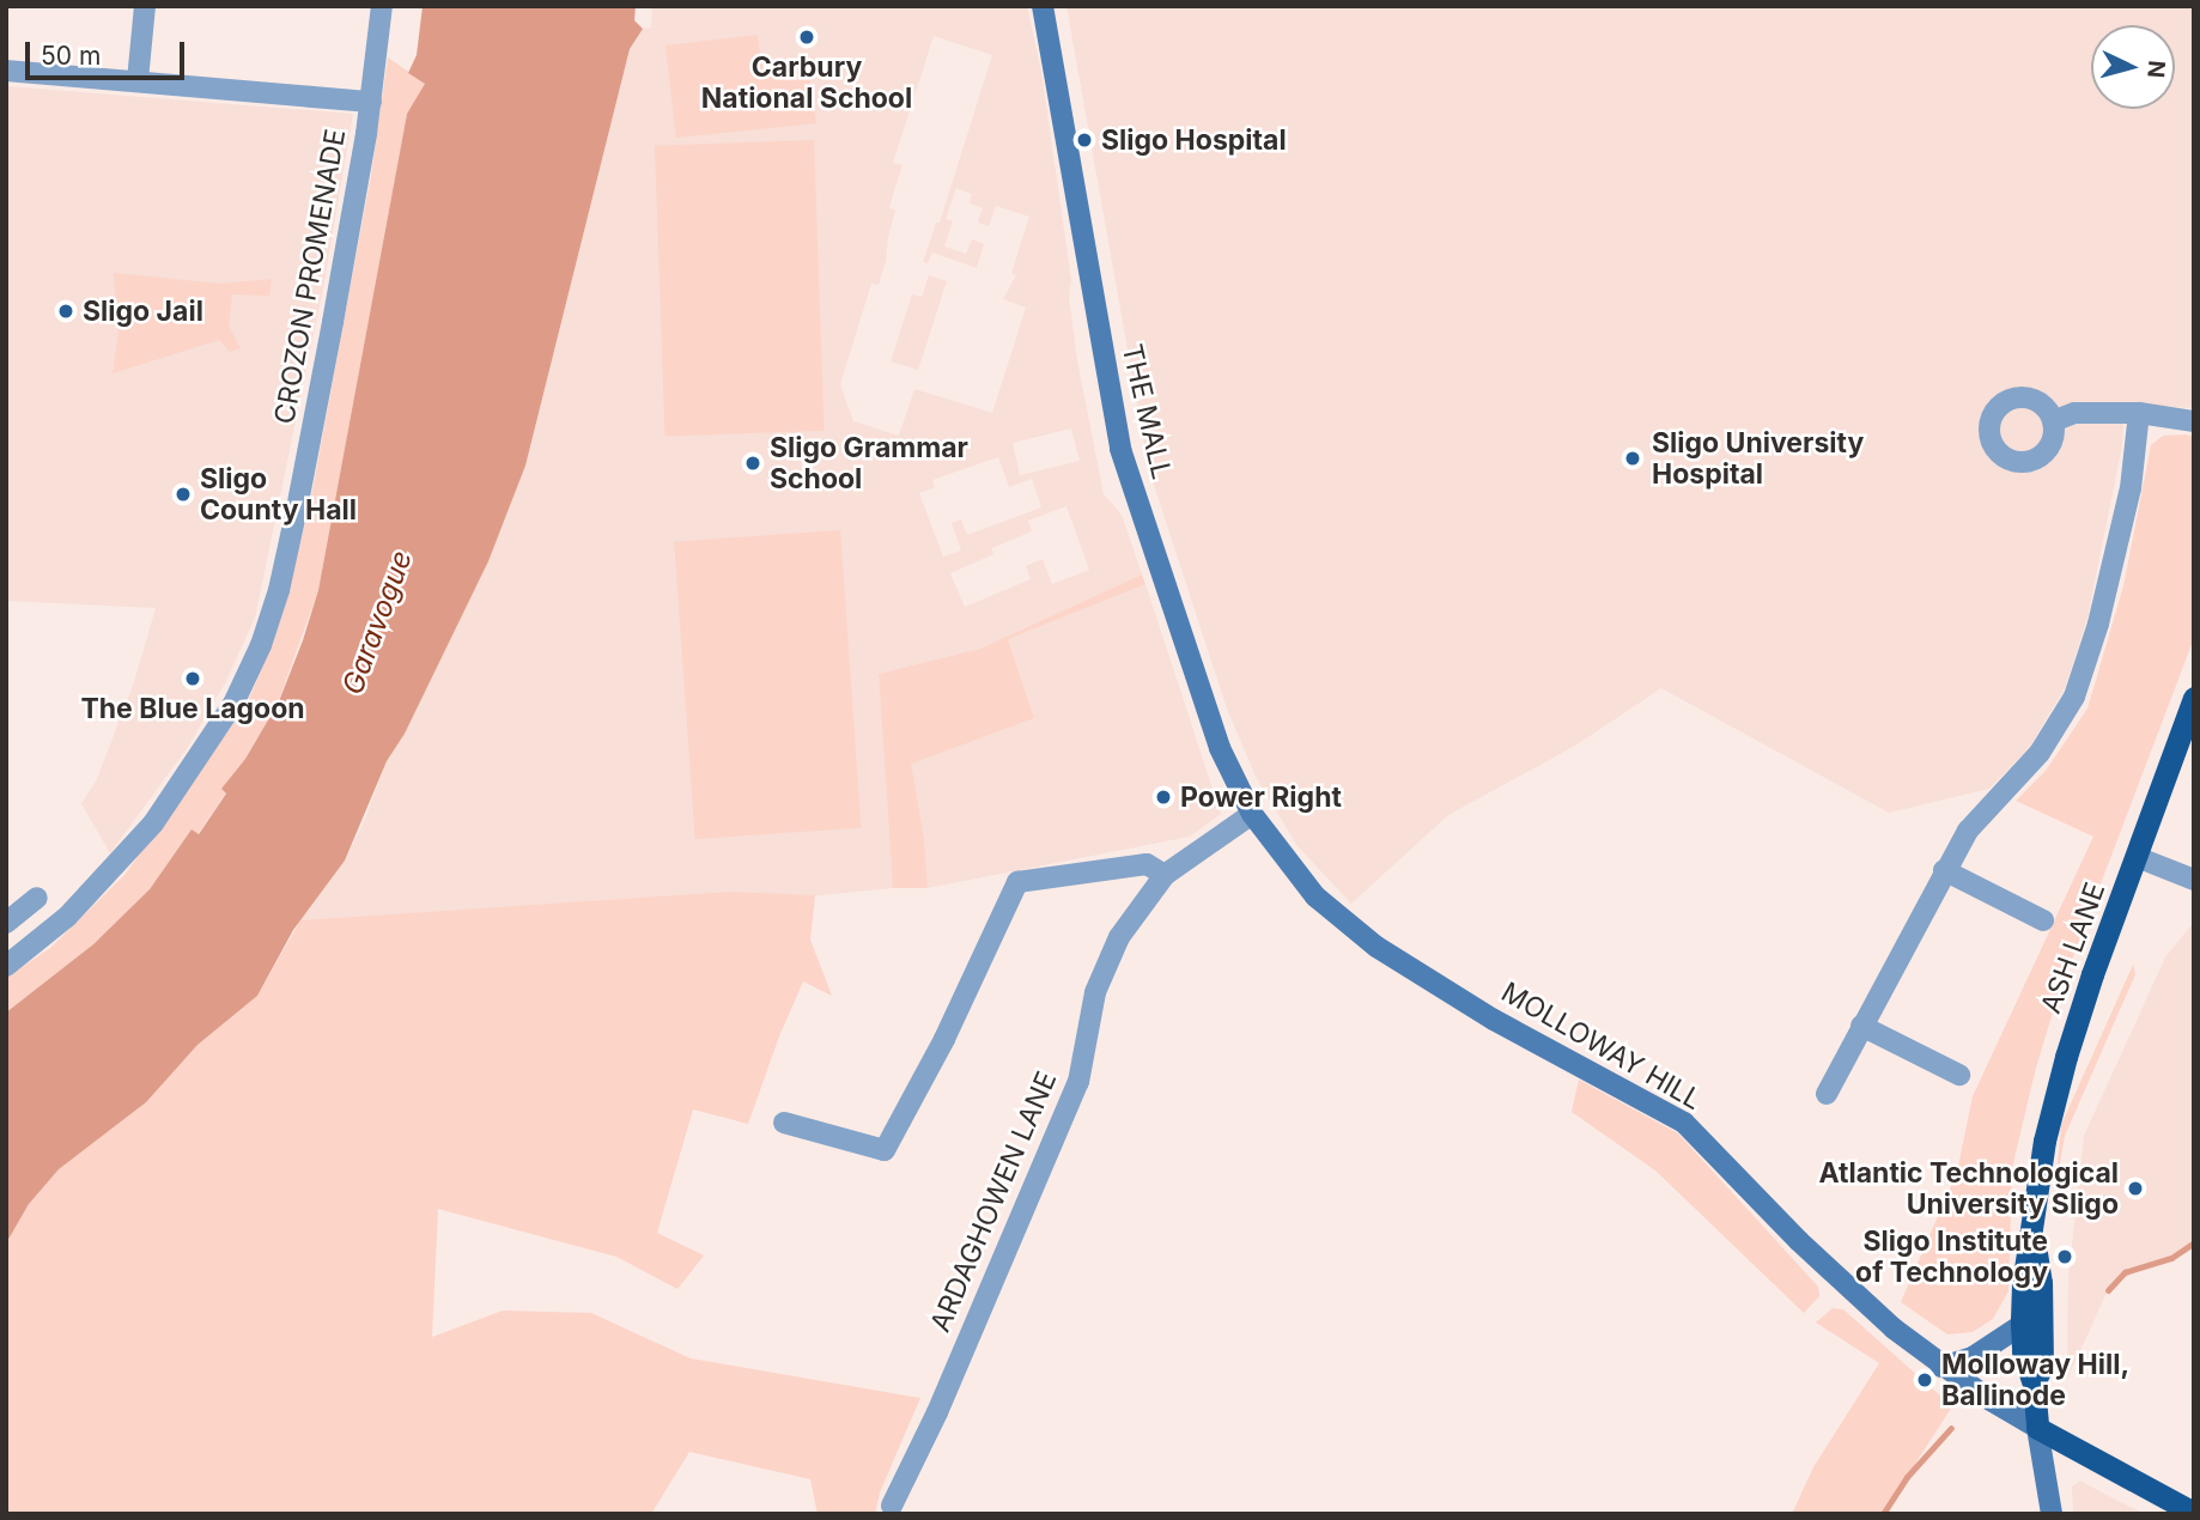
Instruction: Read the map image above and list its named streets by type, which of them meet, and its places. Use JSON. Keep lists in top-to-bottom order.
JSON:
{
  "streets": {
    "highway": ["ASH LANE"],
    "main road": ["THE MALL", "MOLLOWAY HILL"],
    "street": ["CROZON PROMENADE", "ARDAGHOWEN LANE"]
  },
  "crossings": [
    ["THE MALL", "MOLLOWAY HILL"],
    ["THE MALL", "ARDAGHOWEN LANE"],
    ["ASH LANE", "MOLLOWAY HILL"],
    ["MOLLOWAY HILL", "ARDAGHOWEN LANE"]
  ],
  "water": ["Garavogue"],
  "places": [
    "Carbury National School",
    "Sligo Hospital",
    "Sligo Jail",
    "Sligo University Hospital",
    "Sligo Grammar School",
    "Sligo County Hall",
    "The Blue Lagoon",
    "Power Right",
    "Atlantic Technological University Sligo",
    "Sligo Institute of Technology",
    "Molloway Hill, Ballinode"
  ],
  "scale_bar": "50 m",
  "north": "right"
}
